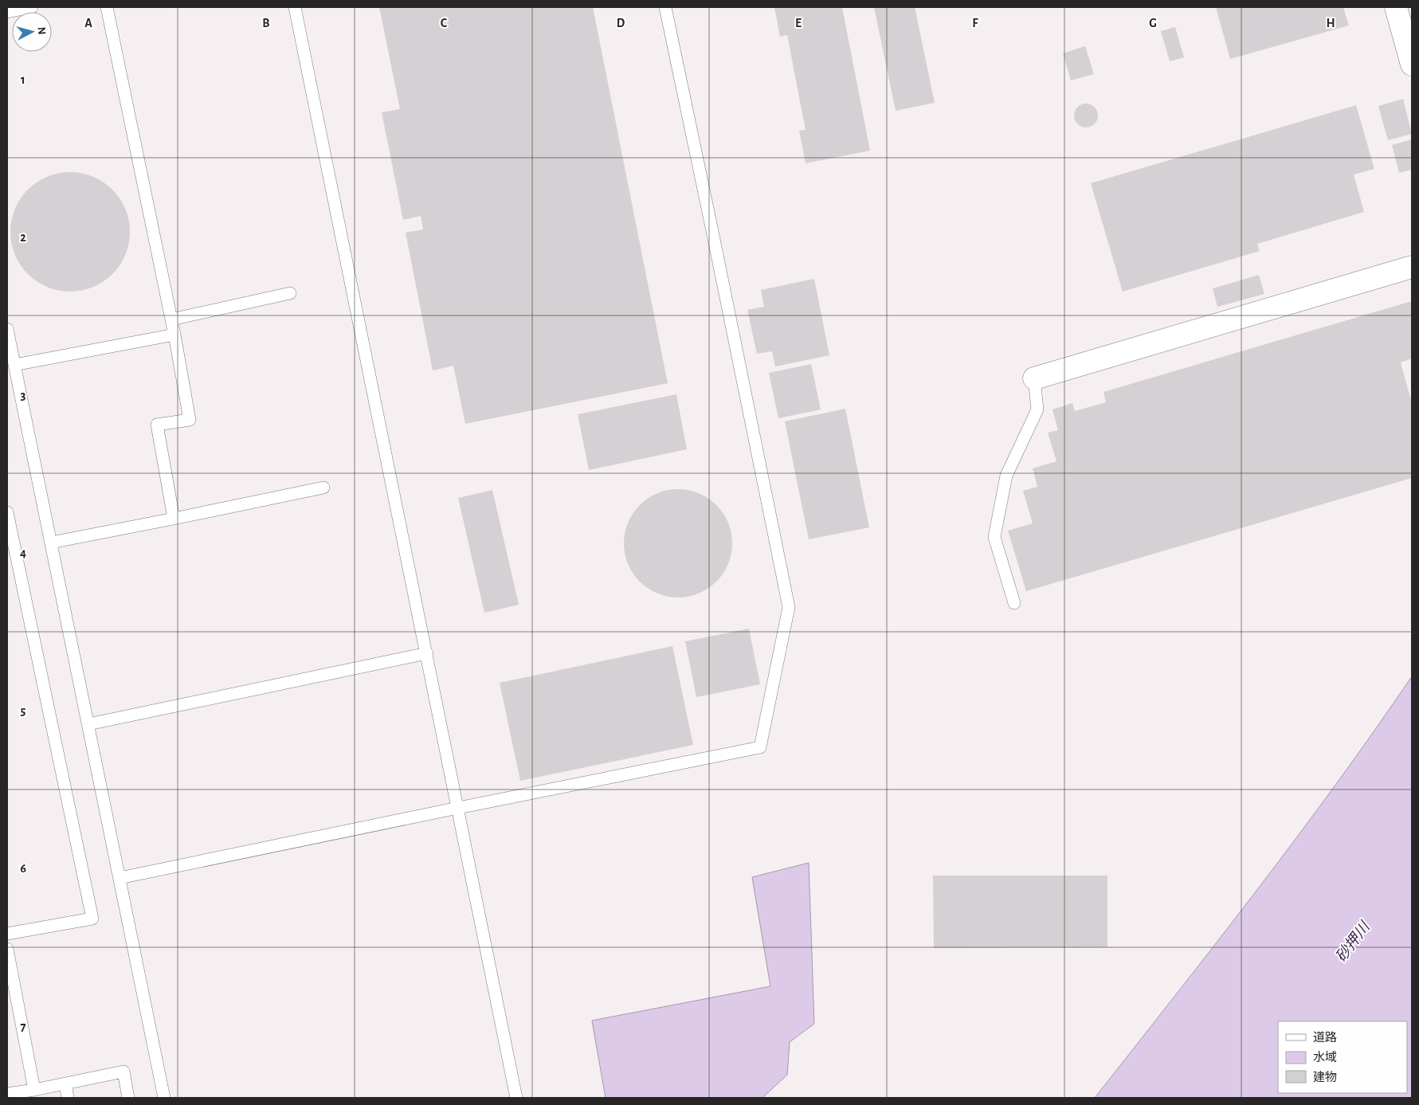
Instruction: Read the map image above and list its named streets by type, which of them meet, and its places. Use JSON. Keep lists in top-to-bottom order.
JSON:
{
  "water": ["砂押川"],
  "legend": ["道路", "水域", "建物"],
  "north": "right",
  "grid": {
    "columns": [
      "A",
      "B",
      "C",
      "D",
      "E",
      "F",
      "G",
      "H"
    ],
    "rows": [
      "1",
      "2",
      "3",
      "4",
      "5",
      "6",
      "7"
    ]
  }
}
